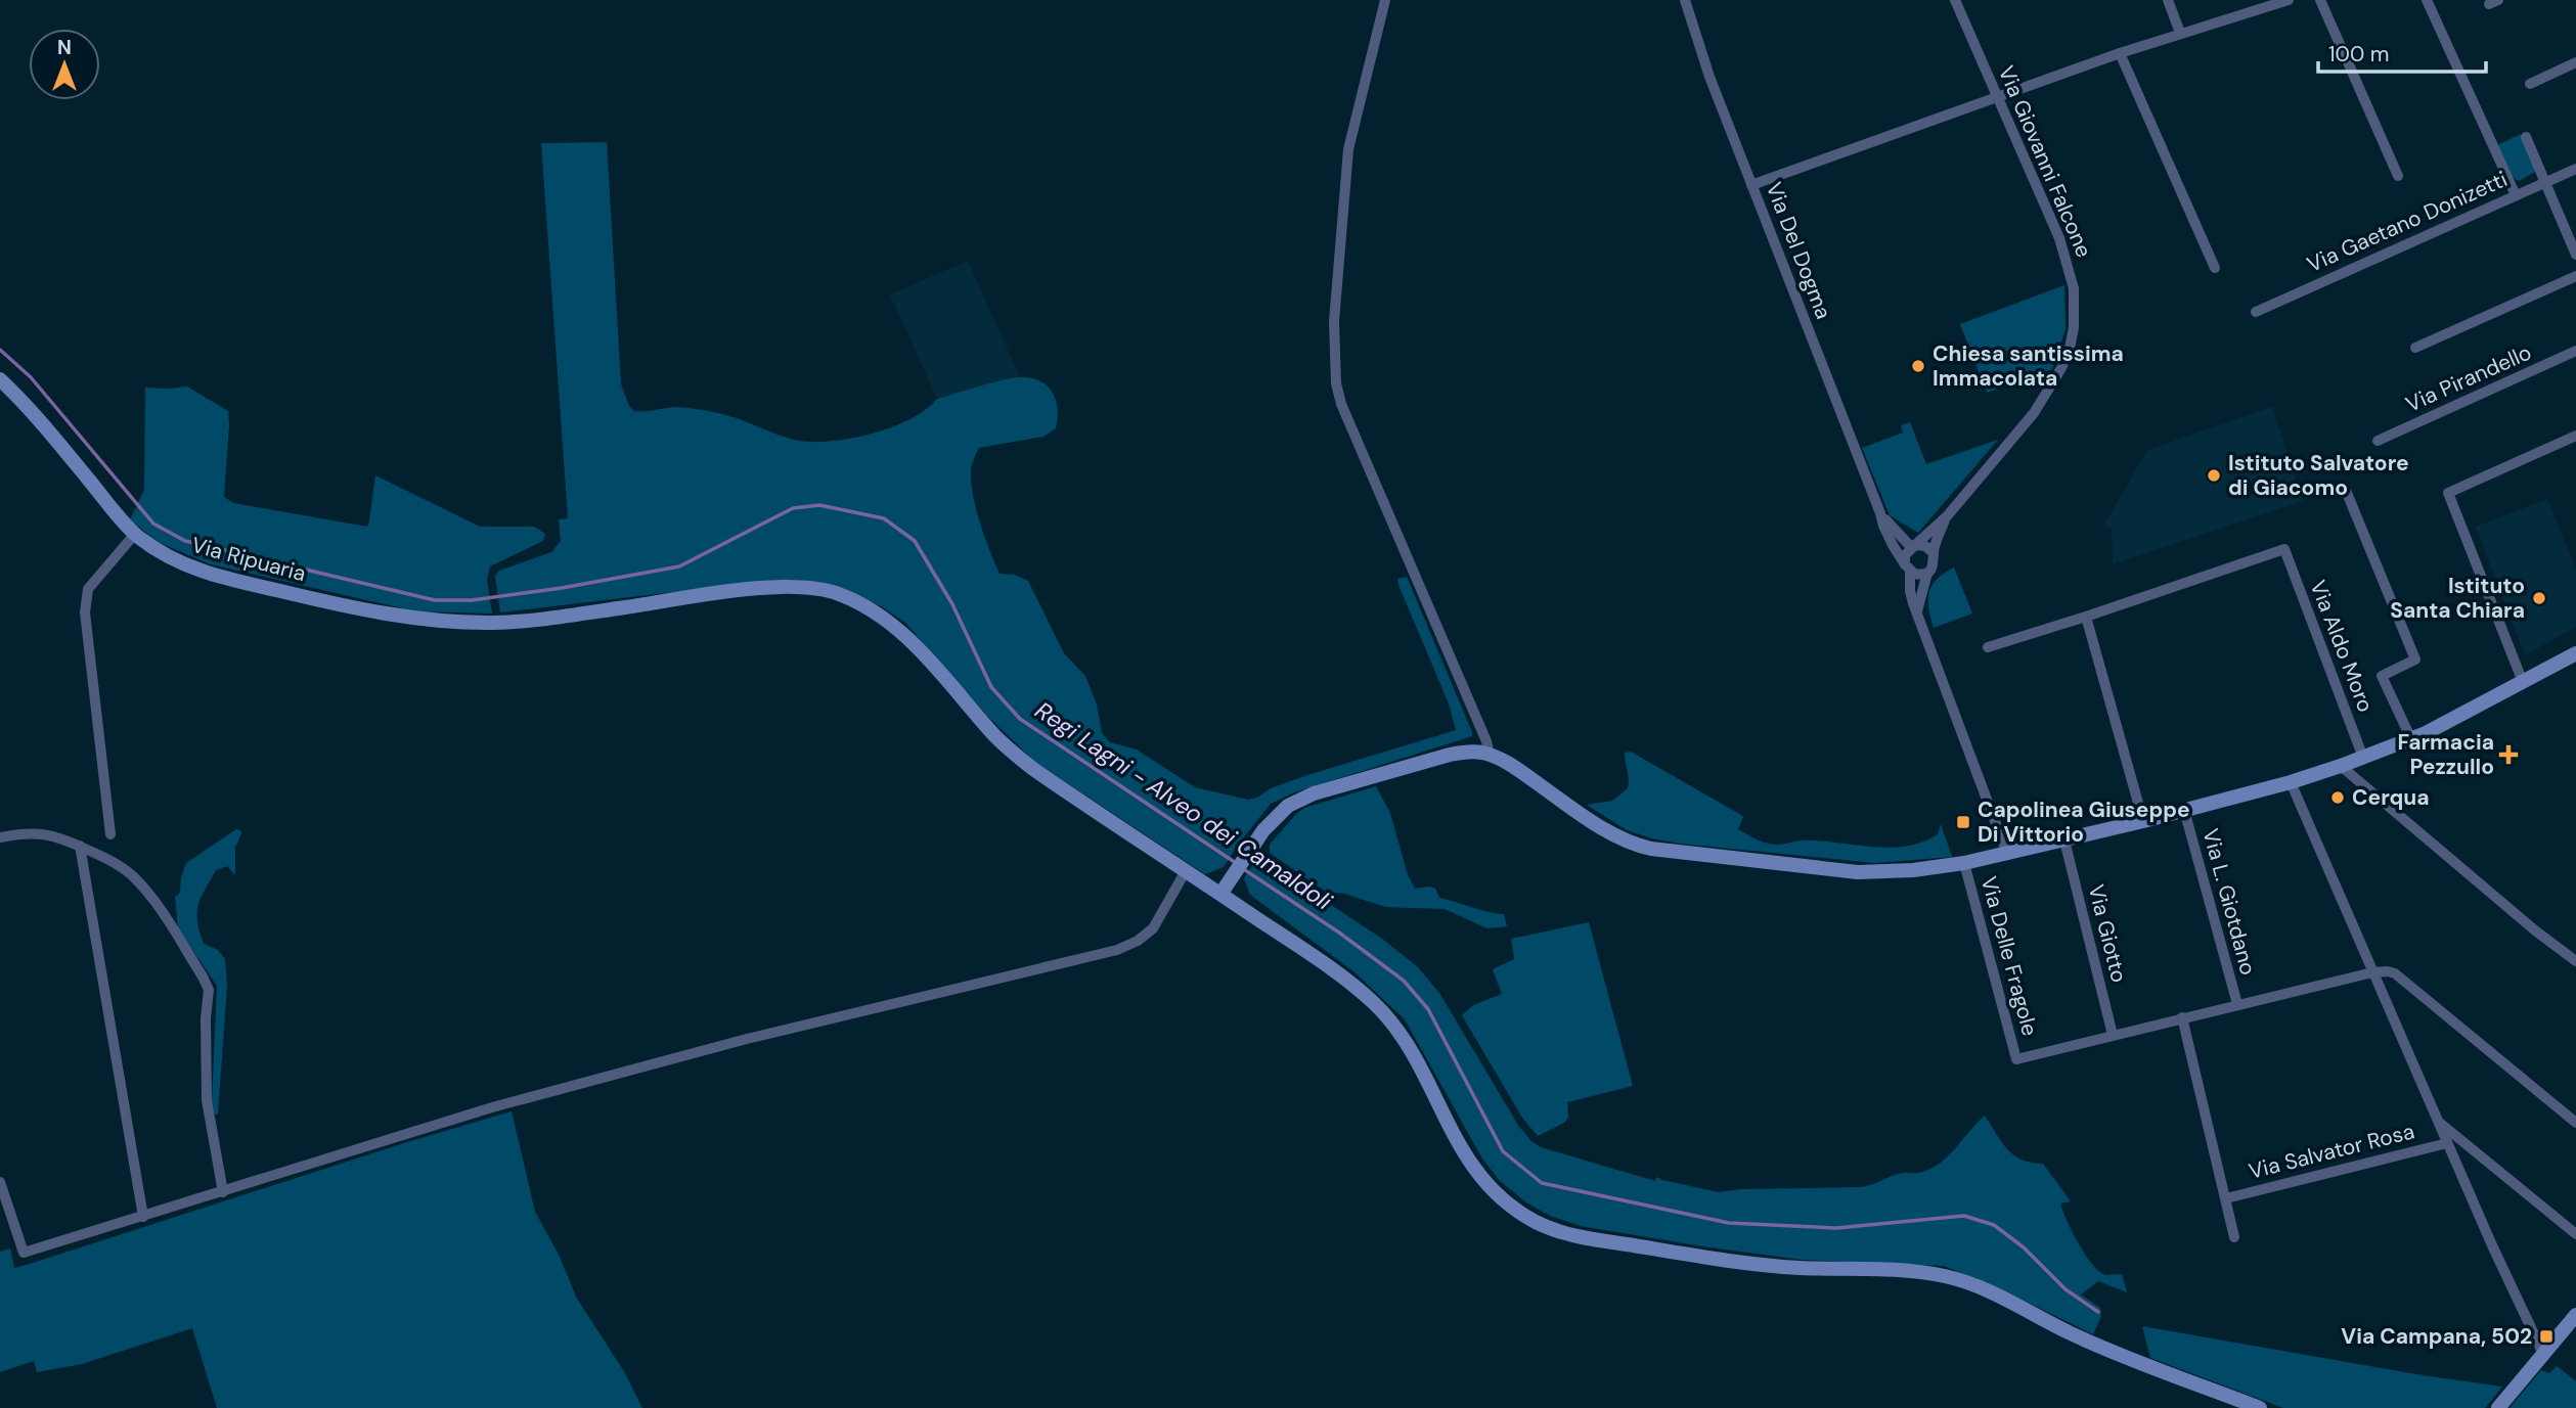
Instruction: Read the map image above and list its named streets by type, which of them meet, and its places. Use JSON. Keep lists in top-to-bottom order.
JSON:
{
  "streets": {
    "street": [
      "Via Giovanni Falcone",
      "Via Gaetano Donizetti",
      "Via Del Dogma",
      "Via Pirandello",
      "Via Ripuaria",
      "Via Aldo Moro",
      "Via L. Giotdano",
      "Via Giotto",
      "Via Delle Fragole",
      "Via Salvator Rosa"
    ]
  },
  "crossings": [
    ["Via Giovanni Falcone", "Via Del Dogma"],
    ["Via Giotto", "Via Delle Fragole"]
  ],
  "water": ["Regi Lagni - Alveo dei Camaldoli"],
  "places": {
    "other": [
      "Chiesa santissima Immacolata",
      "Istituto Salvatore di Giacomo",
      "Istituto Santa Chiara",
      "Cerqua"
    ],
    "health": ["Farmacia Pezzullo"],
    "transit": ["Capolinea Giuseppe Di Vittorio", "Via Campana, 502"]
  },
  "scale_bar": "100 m",
  "north": "top"
}
